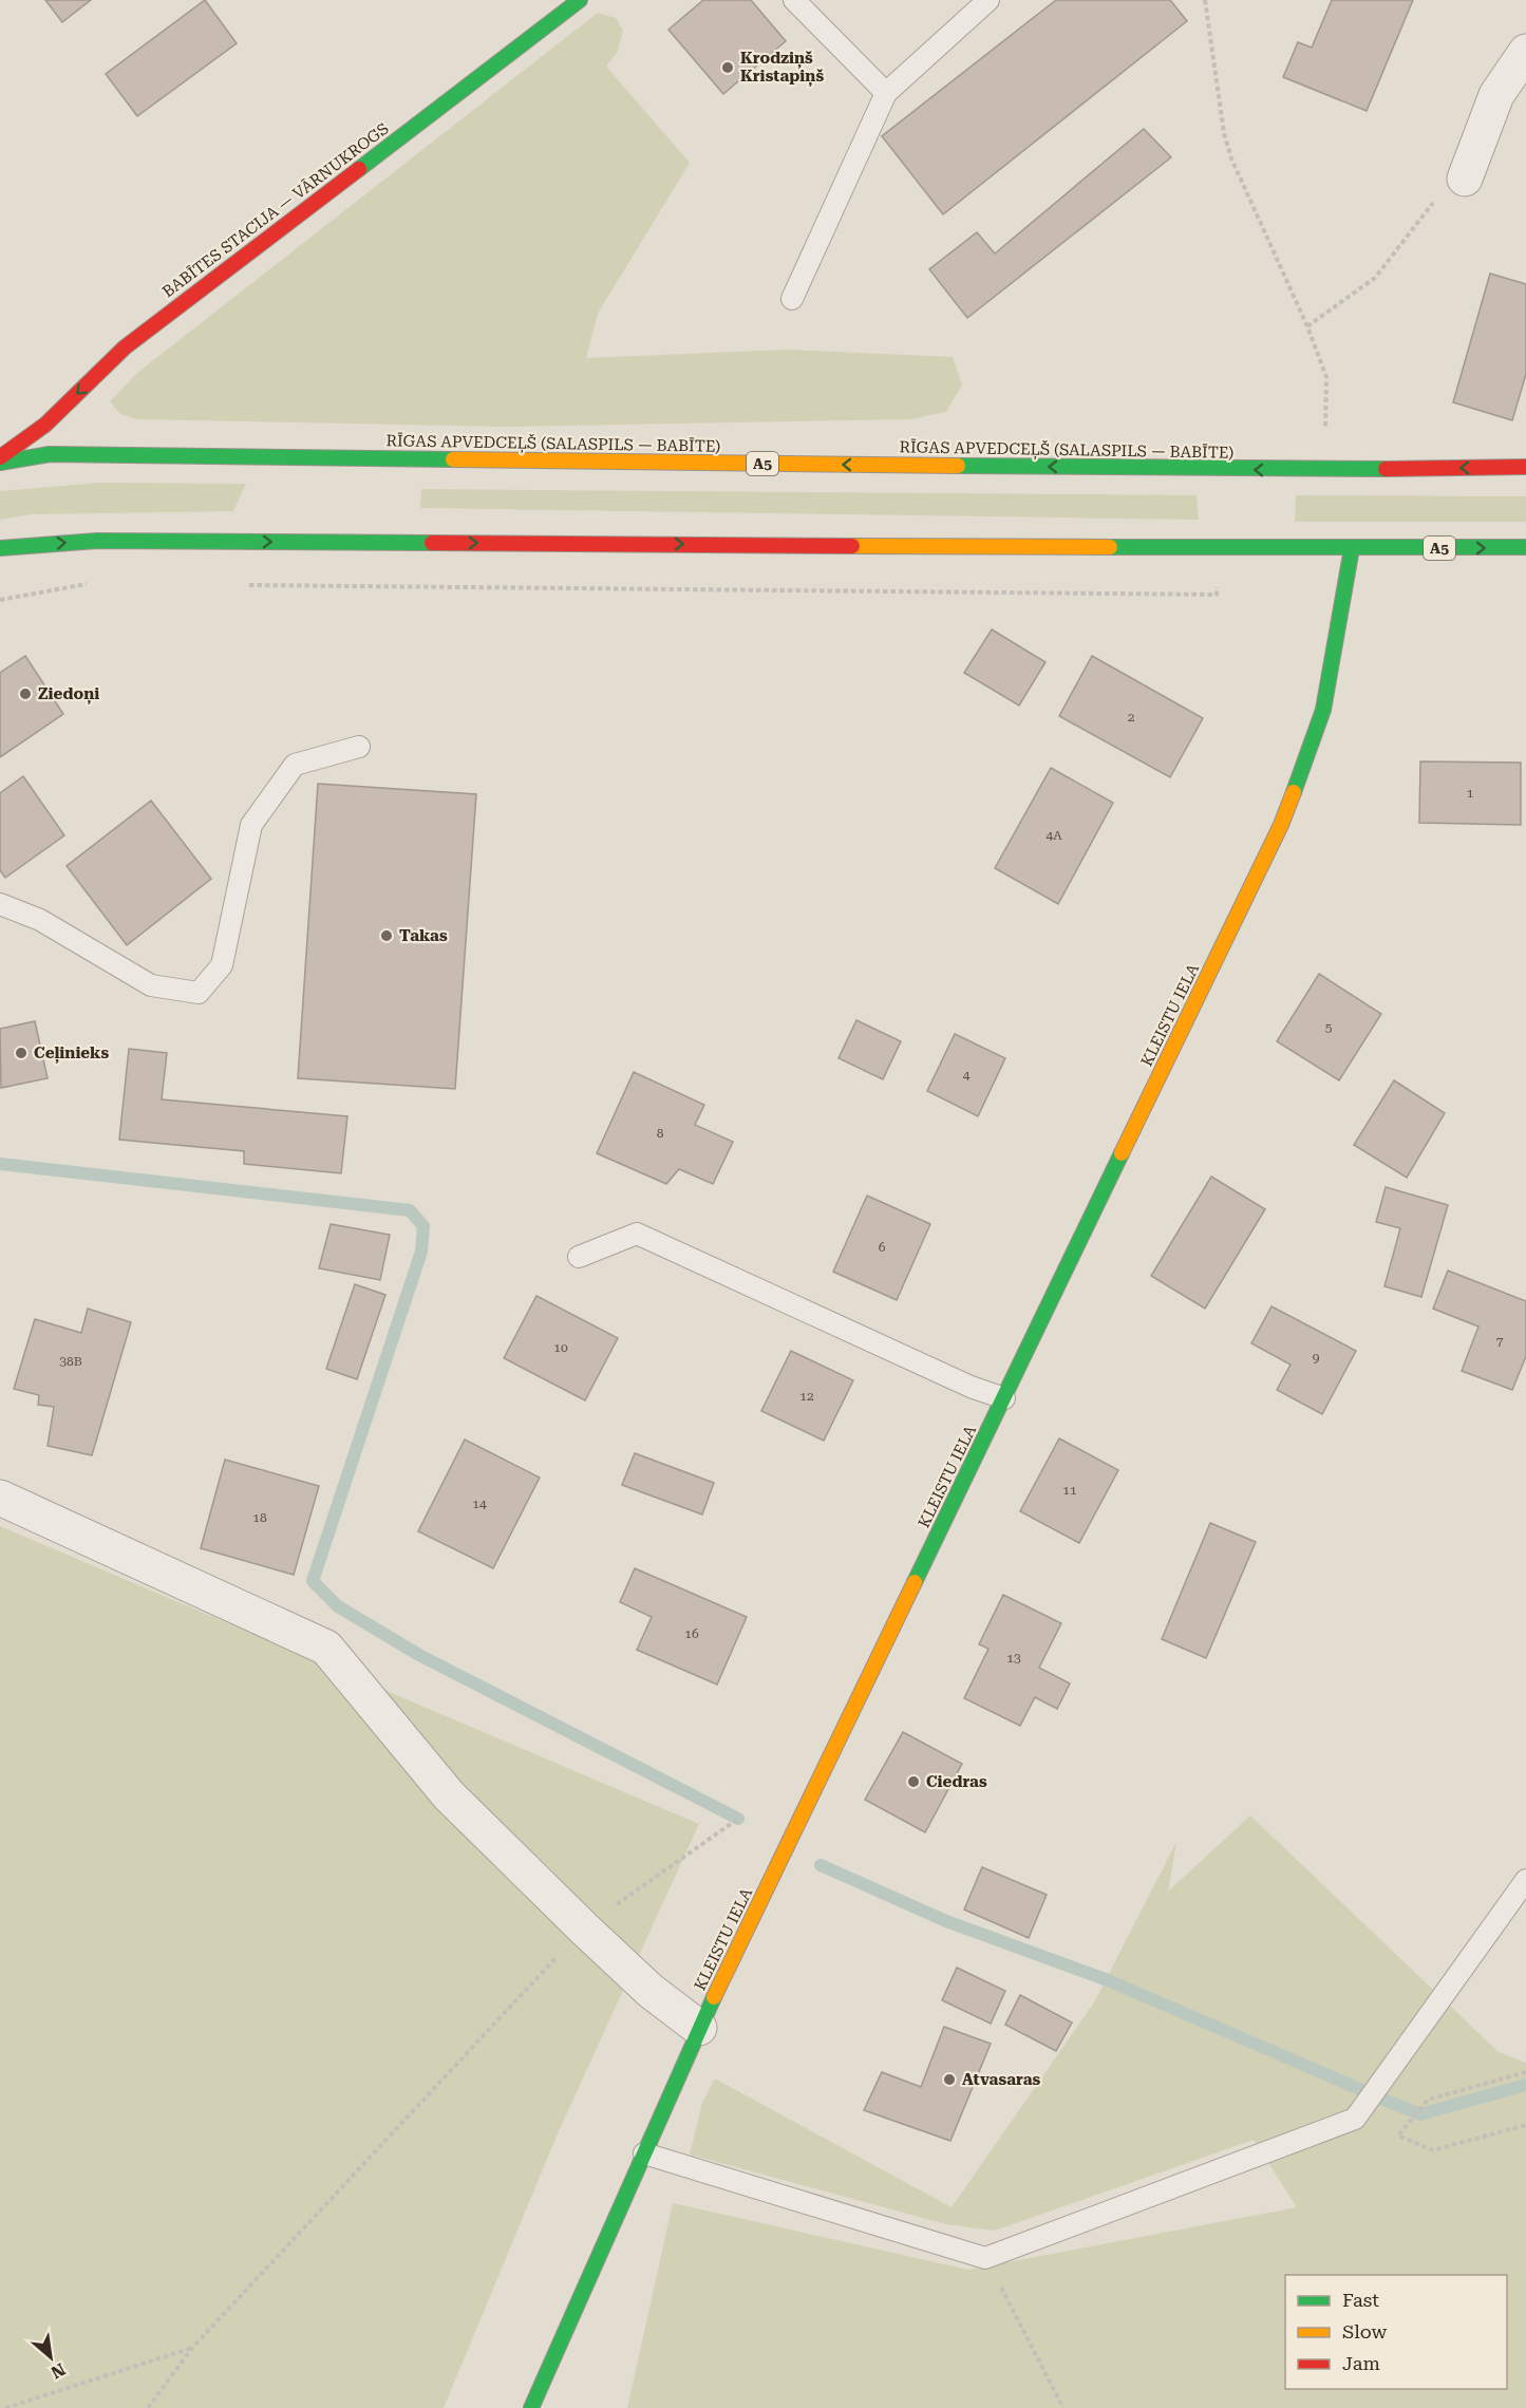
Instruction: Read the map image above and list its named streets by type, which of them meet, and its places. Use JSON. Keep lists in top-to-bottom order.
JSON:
{
  "streets": {
    "main road": [
      "BABĪTES STACIJA — VĀRNUKROGS",
      "RĪGAS APVEDCEĻŠ (SALASPILS — BABĪTE)",
      "A5",
      "KLEISTU IELA"
    ]
  },
  "crossings": [
    ["BABĪTES STACIJA — VĀRNUKROGS", "RĪGAS APVEDCEĻŠ (SALASPILS — BABĪTE)"],
    ["A5", "KLEISTU IELA"]
  ],
  "one_way": ["BABĪTES STACIJA — VĀRNUKROGS"],
  "places": [
    "Krodziņš Kristapiņš",
    "Ziedoņi",
    "Takas",
    "Ceļinieks",
    "Ciedras",
    "Atvasaras"
  ],
  "house_numbers": [
    "2",
    "1",
    "4A",
    "5",
    "4",
    "8",
    "6",
    "7",
    "10",
    "9",
    "38B",
    "12",
    "11",
    "14",
    "18",
    "16",
    "13"
  ],
  "legend": ["Fast", "Slow", "Jam"],
  "north": "bottom right"
}
